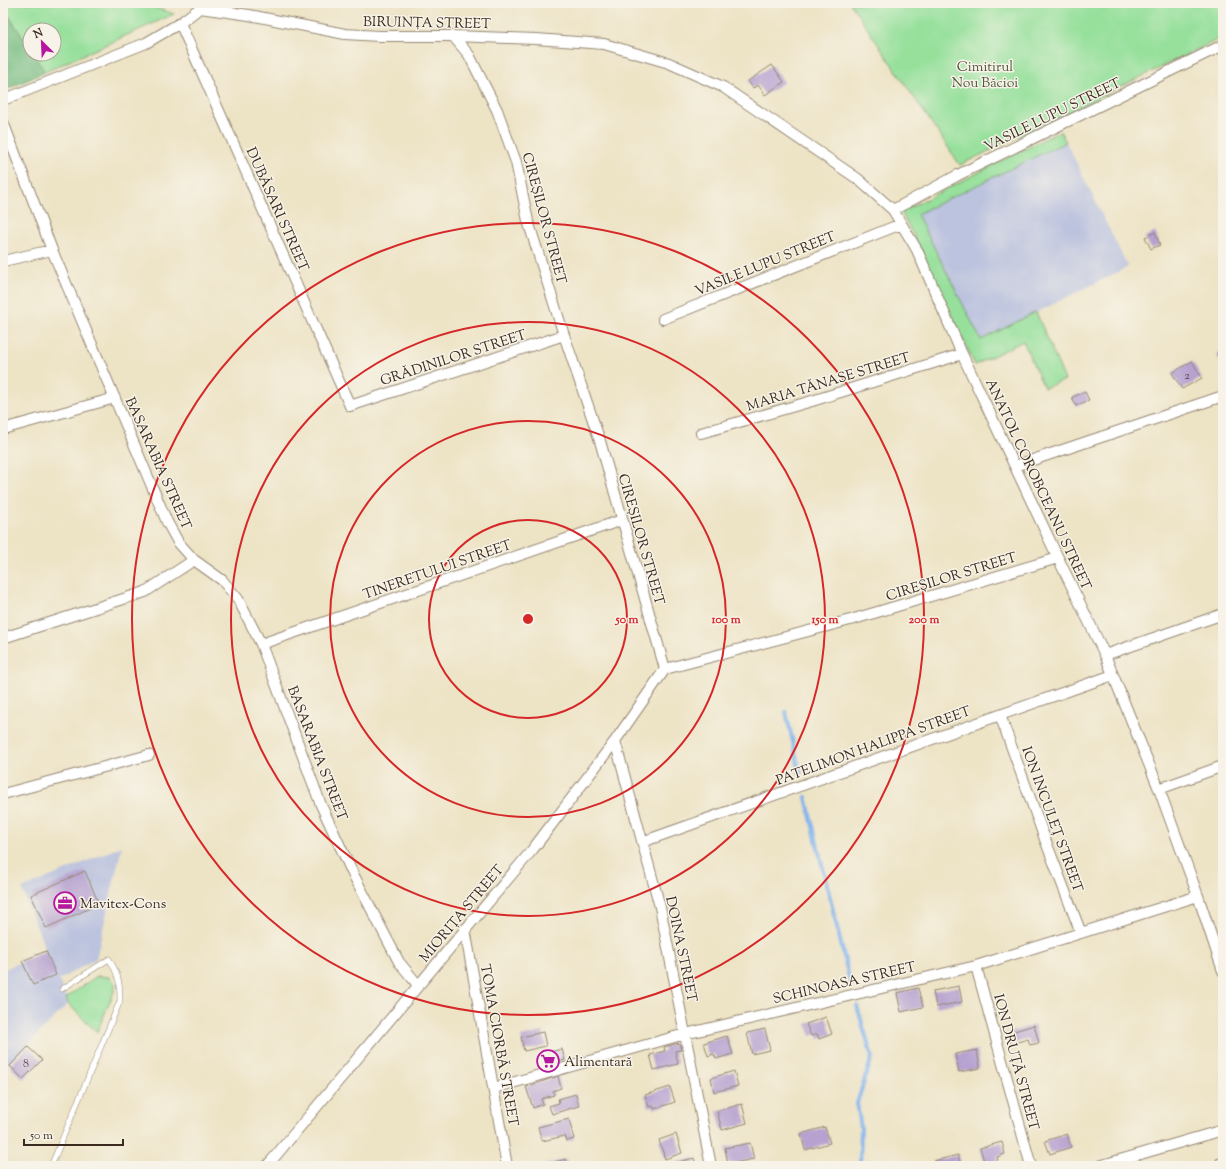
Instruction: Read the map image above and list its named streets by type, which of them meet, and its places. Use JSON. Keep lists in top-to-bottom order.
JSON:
{
  "streets": {
    "street": [
      "BIRUINȚA STREET",
      "VASILE LUPU STREET",
      "DUBĂSARI STREET",
      "CIREȘILOR STREET",
      "GRĂDINILOR STREET",
      "MARIA TĂNASE STREET",
      "BASARABIA STREET",
      "ANATOL COROBCEANU STREET",
      "TINERETULUI STREET",
      "PATELIMON HALIPPA STREET",
      "ION INCULEȚ STREET",
      "MIORIȚA STREET",
      "DOINA STREET",
      "SCHINOASA STREET",
      "TOMA CIORBĂ STREET",
      "ION DRUȚĂ STREET"
    ]
  },
  "crossings": [
    ["BIRUINȚA STREET", "DUBĂSARI STREET"],
    ["BIRUINȚA STREET", "CIREȘILOR STREET"],
    ["BIRUINȚA STREET", "ANATOL COROBCEANU STREET"],
    ["VASILE LUPU STREET", "ANATOL COROBCEANU STREET"],
    ["DUBĂSARI STREET", "GRĂDINILOR STREET"],
    ["CIREȘILOR STREET", "GRĂDINILOR STREET"],
    ["CIREȘILOR STREET", "ANATOL COROBCEANU STREET"],
    ["CIREȘILOR STREET", "TINERETULUI STREET"],
    ["CIREȘILOR STREET", "MIORIȚA STREET"],
    ["MARIA TĂNASE STREET", "ANATOL COROBCEANU STREET"],
    ["BASARABIA STREET", "TINERETULUI STREET"],
    ["BASARABIA STREET", "MIORIȚA STREET"],
    ["ANATOL COROBCEANU STREET", "PATELIMON HALIPPA STREET"],
    ["ANATOL COROBCEANU STREET", "SCHINOASA STREET"],
    ["PATELIMON HALIPPA STREET", "ION INCULEȚ STREET"],
    ["PATELIMON HALIPPA STREET", "DOINA STREET"],
    ["ION INCULEȚ STREET", "SCHINOASA STREET"],
    ["MIORIȚA STREET", "DOINA STREET"],
    ["MIORIȚA STREET", "TOMA CIORBĂ STREET"],
    ["DOINA STREET", "SCHINOASA STREET"],
    ["SCHINOASA STREET", "TOMA CIORBĂ STREET"],
    ["SCHINOASA STREET", "ION DRUȚĂ STREET"]
  ],
  "parks": ["Cimitirul Nou Băcioi"],
  "places": {
    "office": ["Mavitex-Cons"],
    "supermarket": ["Alimentară"]
  },
  "house_numbers": ["2", "8"],
  "scale_bar": "50 m",
  "north": "top left",
  "rings": [
    "50 m",
    "100 m",
    "150 m",
    "200 m"
  ]
}
